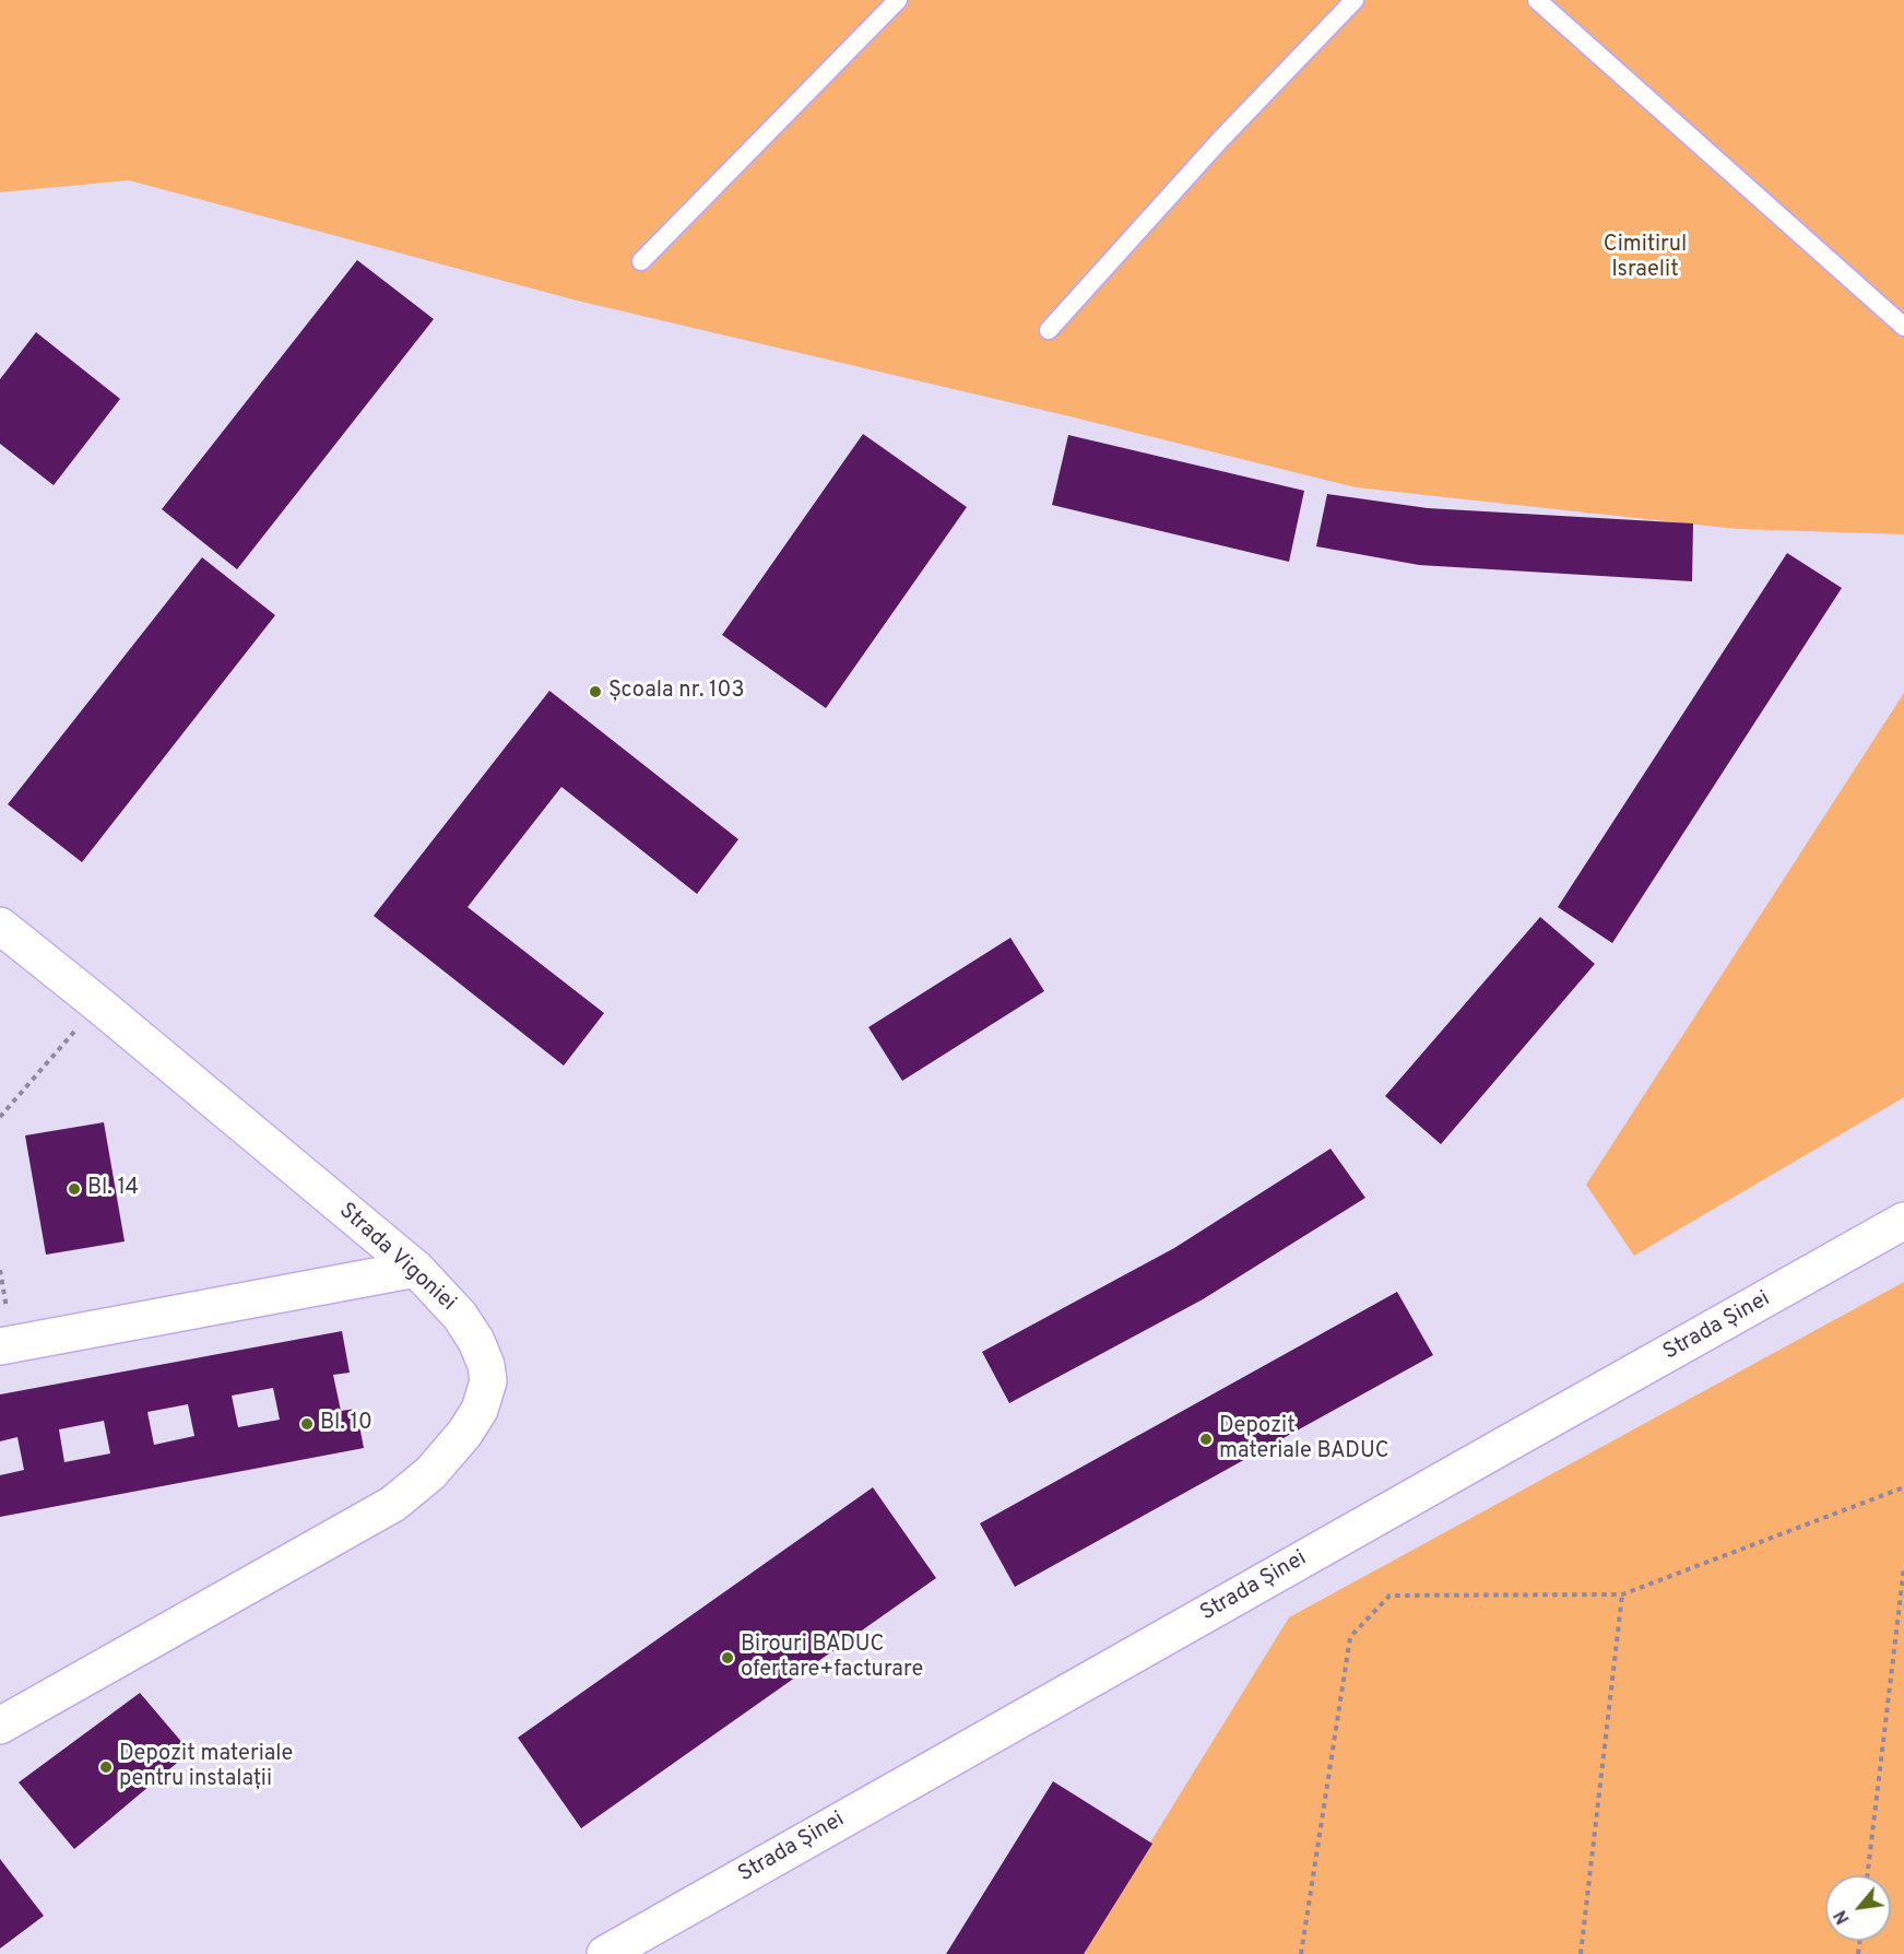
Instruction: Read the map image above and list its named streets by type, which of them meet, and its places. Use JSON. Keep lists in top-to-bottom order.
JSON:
{
  "streets": {
    "street": ["Strada Vigoniei", "Strada Șinei"]
  },
  "parks": ["Cimitirul Israelit"],
  "places": [
    "Școala nr. 103",
    "Bl. 14",
    "Bl. 10",
    "Depozit materiale BADUC",
    "Birouri BADUC ofertare+facturare",
    "Depozit materiale pentru instalații"
  ],
  "north": "bottom left"
}
